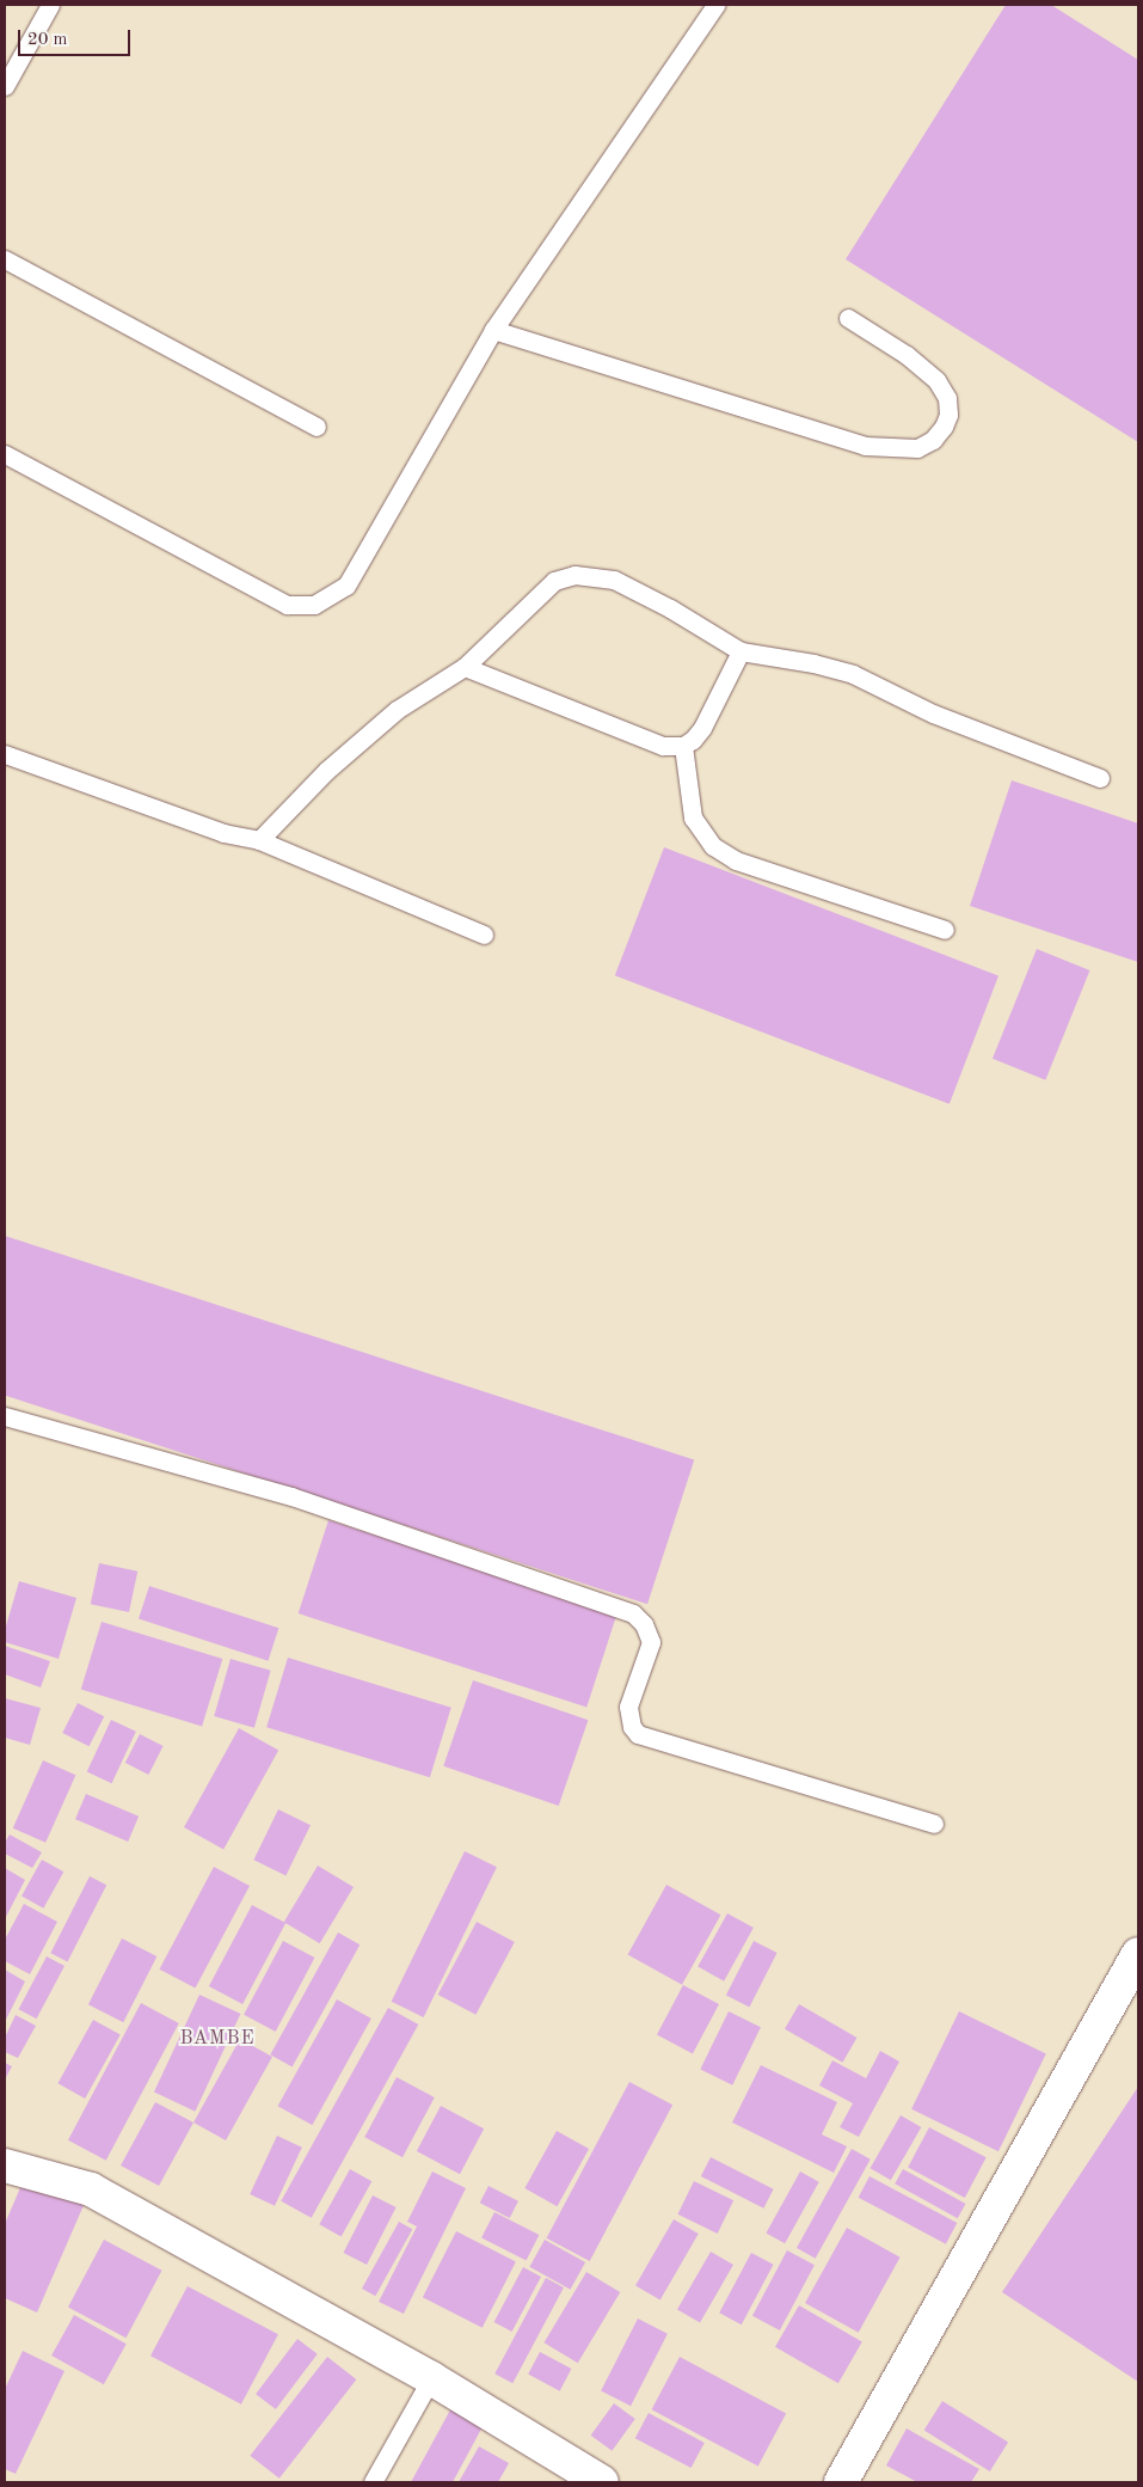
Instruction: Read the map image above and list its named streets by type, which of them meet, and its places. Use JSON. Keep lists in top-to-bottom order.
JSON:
{
  "districts": ["BAMBE"],
  "scale_bar": "20 m"
}
